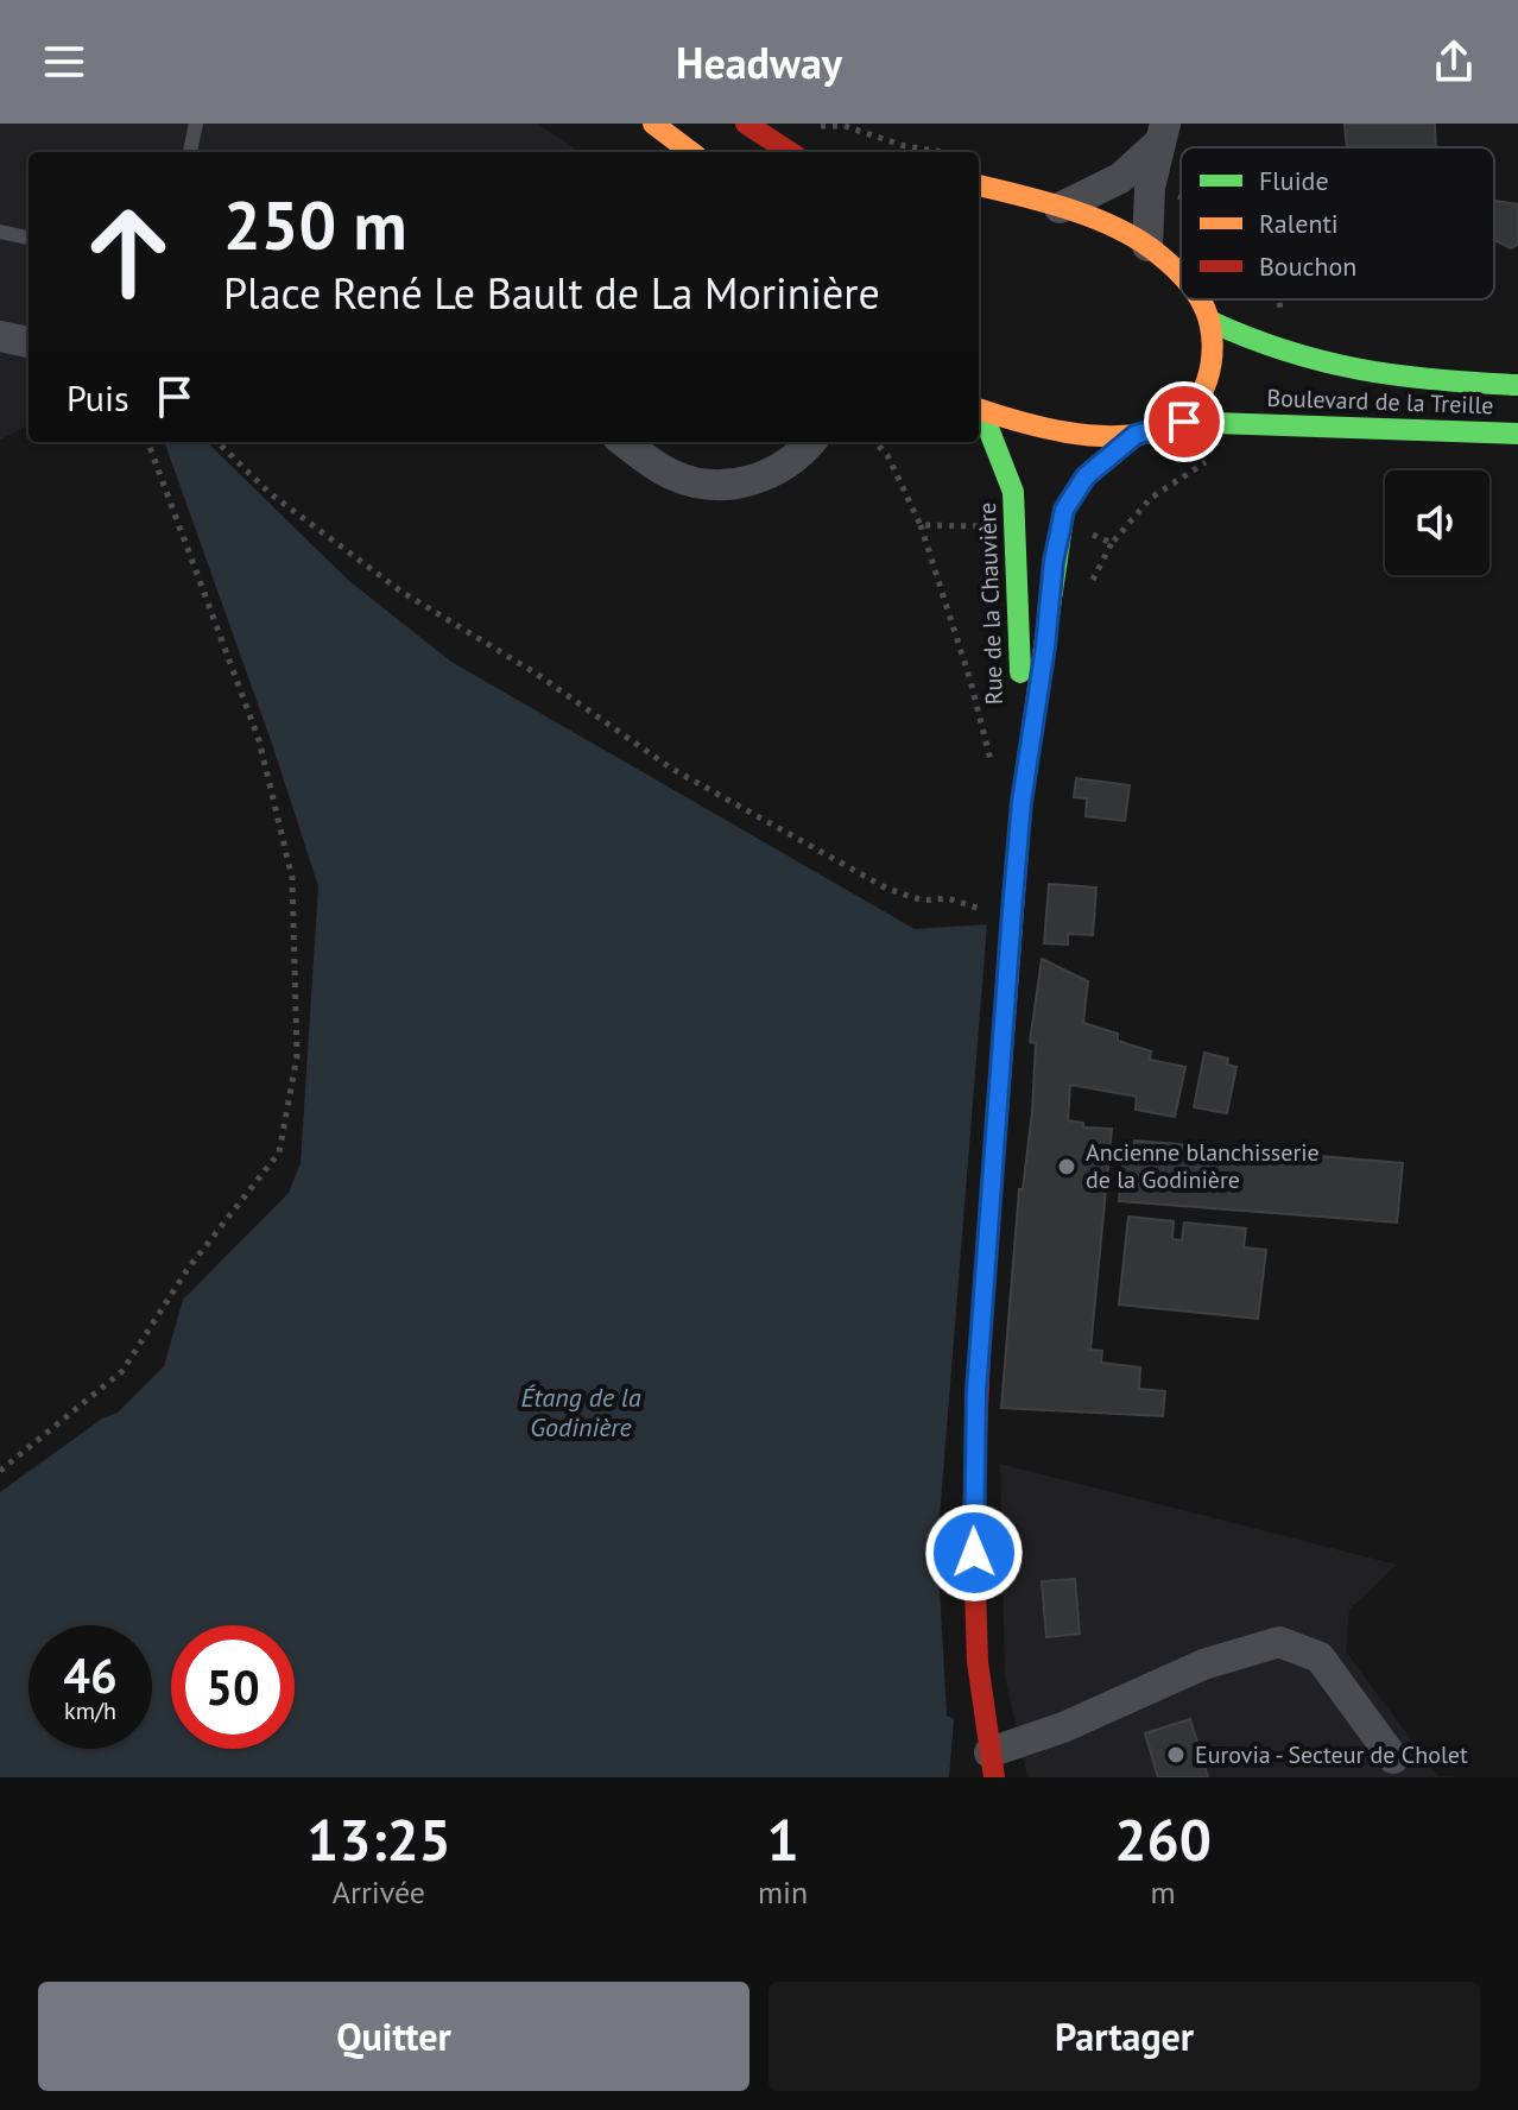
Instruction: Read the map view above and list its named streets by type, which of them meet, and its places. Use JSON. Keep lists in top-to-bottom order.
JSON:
{
  "streets": {
    "main road": ["Boulevard de la Treille", "Rue de la Chauvière"]
  },
  "crossings": [
    ["Boulevard de la Treille", "Rue de la Chauvière"]
  ],
  "water": ["Étang de la Godinière"],
  "places": ["Ancienne blanchisserie de la Godinière", "Eurovia - Secteur de Cholet"],
  "legend": ["Fluide", "Ralenti", "Bouchon"],
  "page": {
    "header": "Headway",
    "turn": ["250 m", "Place René Le Bault de La Morinière"],
    "then": "Puis",
    "speed": "46 km/h",
    "limit": "50",
    "eta": [
      "13:25",
      "Arrivée",
      "1",
      "min",
      "260",
      "m"
    ],
    "buttons": ["Quitter", "Partager"]
  }
}
